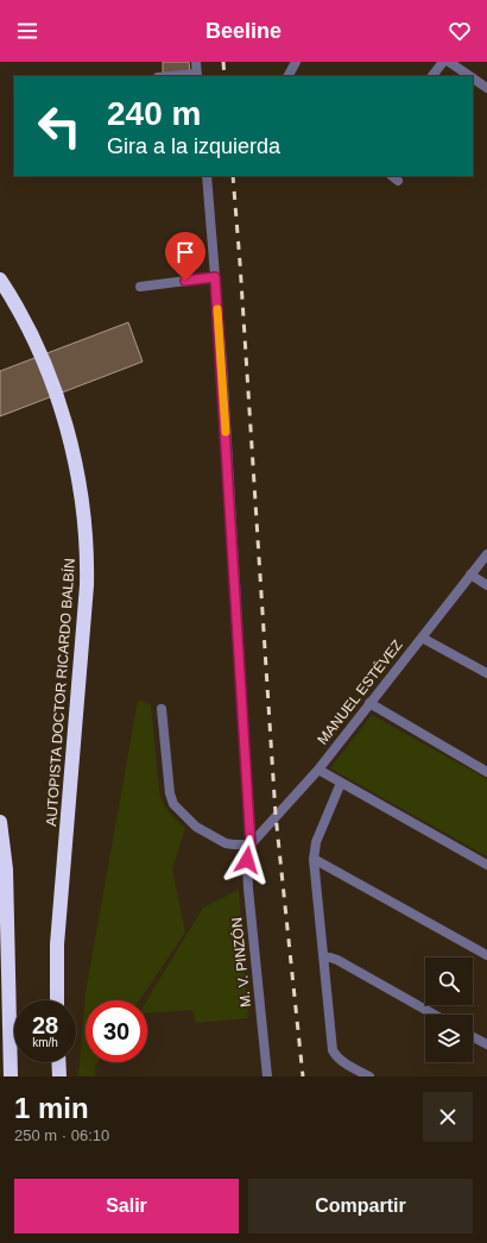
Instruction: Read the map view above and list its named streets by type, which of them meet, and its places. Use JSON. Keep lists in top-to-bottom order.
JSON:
{
  "streets": {
    "highway": ["AUTOPISTA DOCTOR RICARDO BALBÍN"],
    "street": ["MANUEL ESTÉVEZ", "M. V. PINZÓN"]
  },
  "crossings": [
    ["MANUEL ESTÉVEZ", "M. V. PINZÓN"]
  ],
  "page": {
    "header": "Beeline",
    "turn": ["240 m", "Gira a la izquierda"],
    "speed": "28 km/h",
    "limit": "30",
    "heading": ["1 min", "250 m · 06:10"],
    "buttons": ["Salir", "Compartir"]
  }
}
